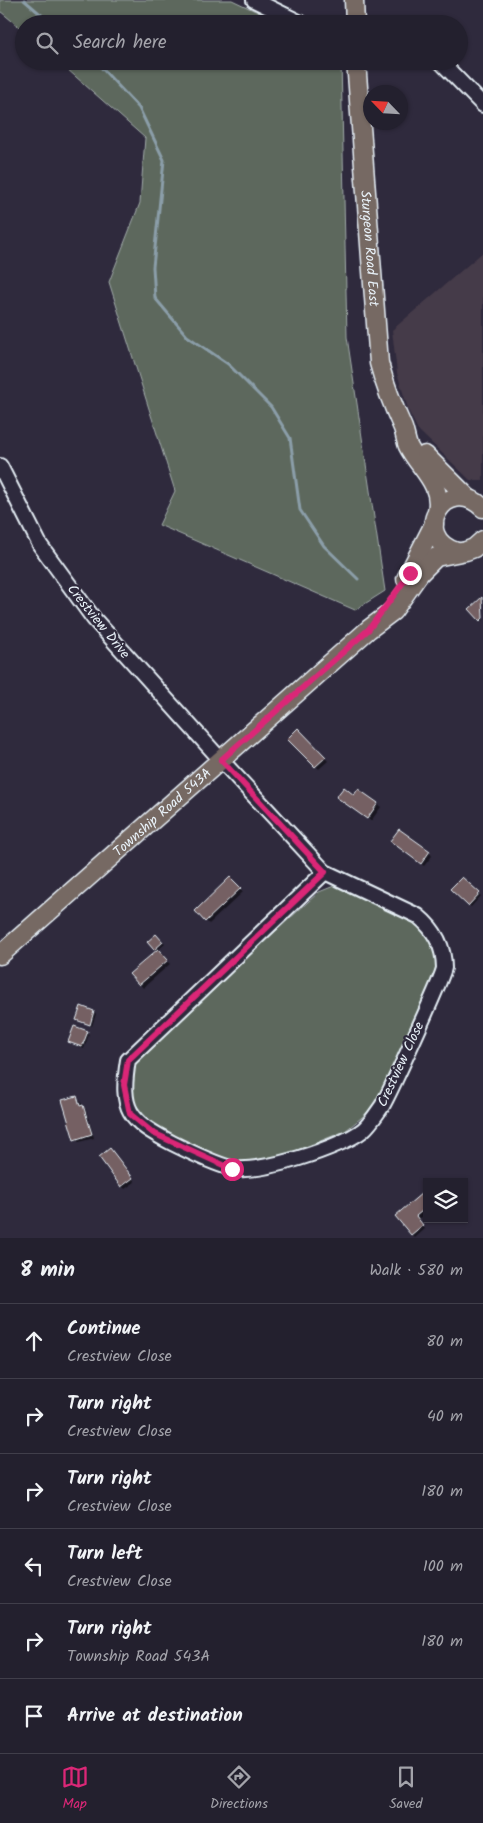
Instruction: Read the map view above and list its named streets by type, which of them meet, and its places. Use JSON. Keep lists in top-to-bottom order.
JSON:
{
  "streets": {
    "main road": ["Sturgeon Road East", "Township Road 543A"],
    "street": ["Crestview Drive", "Crestview Close"]
  },
  "crossings": [
    ["Sturgeon Road East", "Township Road 543A"],
    ["Crestview Drive", "Township Road 543A"],
    ["Crestview Drive", "Crestview Close"],
    ["Township Road 543A", "Crestview Close"]
  ],
  "north": "top left",
  "page": {
    "search": "Search here",
    "heading": ["8 min", "Walk · 580 m"],
    "list": [
      ["Continue", "Crestview Close", "80 m"],
      ["Turn right", "Crestview Close", "40 m"],
      ["Turn right", "Crestview Close", "180 m"],
      ["Turn left", "Crestview Close", "100 m"],
      ["Turn right", "Township Road 543A", "180 m"],
      "Arrive at destination"
    ],
    "nav": ["Map", "Directions", "Saved"]
  }
}
